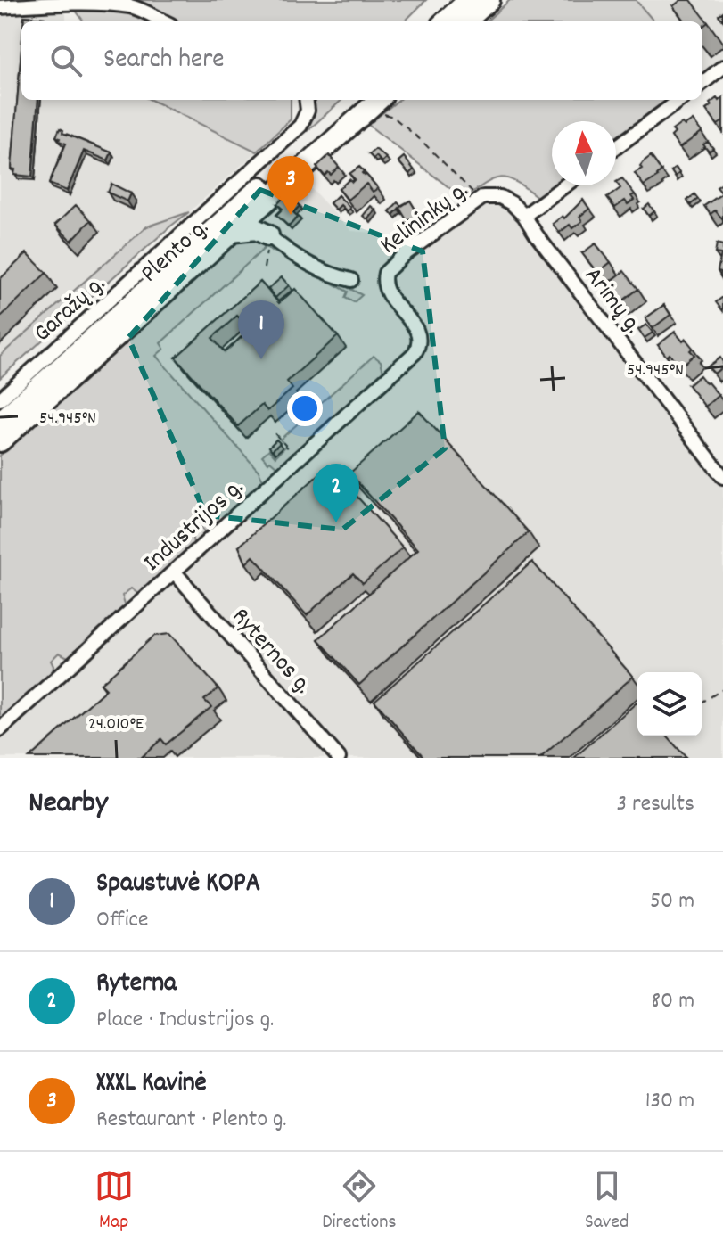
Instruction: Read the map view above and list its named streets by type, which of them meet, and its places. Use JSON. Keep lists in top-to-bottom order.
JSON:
{
  "streets": {
    "highway": ["Plento g."],
    "street": [
      "Kelininkų g.",
      "Arimų g.",
      "Garažų g.",
      "Industrijos g.",
      "Ryternos g."
    ]
  },
  "crossings": [
    ["Kelininkų g.", "Arimų g."],
    ["Kelininkų g.", "Industrijos g."],
    ["Industrijos g.", "Ryternos g."]
  ],
  "north": "top",
  "page": {
    "search": "Search here",
    "pins": ["3", "1", "2"],
    "heading": ["Nearby", "3 results"],
    "list": [
      {
        "mark": "1",
        "name": "Spaustuvė KOPA",
        "note": "Office",
        "value": "50 m"
      },
      {
        "mark": "2",
        "name": "Ryterna",
        "note": "Place · Industrijos g.",
        "value": "80 m"
      },
      {
        "mark": "3",
        "name": "XXXL Kavinė",
        "note": "Restaurant · Plento g.",
        "value": "130 m"
      }
    ],
    "nav": ["Map", "Directions", "Saved"]
  },
  "coordinates": ["54.945°N", "24.010°E"]
}
